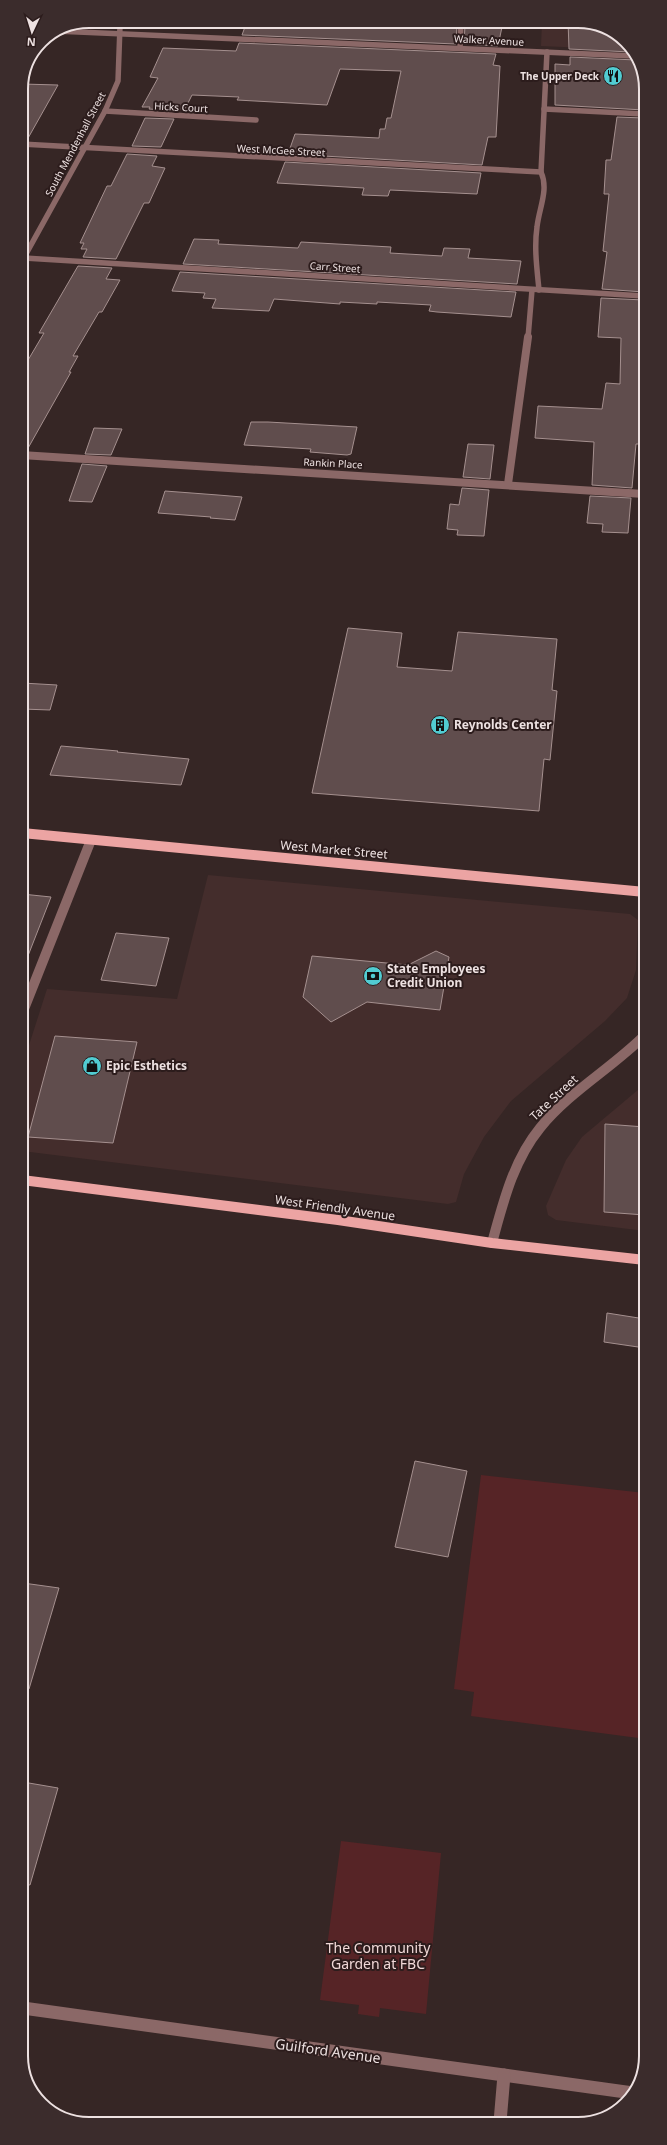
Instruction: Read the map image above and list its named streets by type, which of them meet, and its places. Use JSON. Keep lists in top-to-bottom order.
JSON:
{
  "streets": {
    "main road": ["West Market Street", "West Friendly Avenue"],
    "street": [
      "Walker Avenue",
      "Hicks Court",
      "South Mendenhall Street",
      "West McGee Street",
      "Carr Street",
      "Rankin Place",
      "Tate Street",
      "Guilford Avenue"
    ]
  },
  "crossings": [
    ["Walker Avenue", "South Mendenhall Street"],
    ["Hicks Court", "South Mendenhall Street"],
    ["South Mendenhall Street", "West McGee Street"],
    ["Tate Street", "West Friendly Avenue"]
  ],
  "parks": ["The Community Garden at FBC"],
  "places": {
    "restaurant": ["The Upper Deck"],
    "building": ["Reynolds Center"],
    "bank": ["State Employees Credit Union"],
    "shop": ["Epic Esthetics"]
  },
  "north": "bottom"
}
